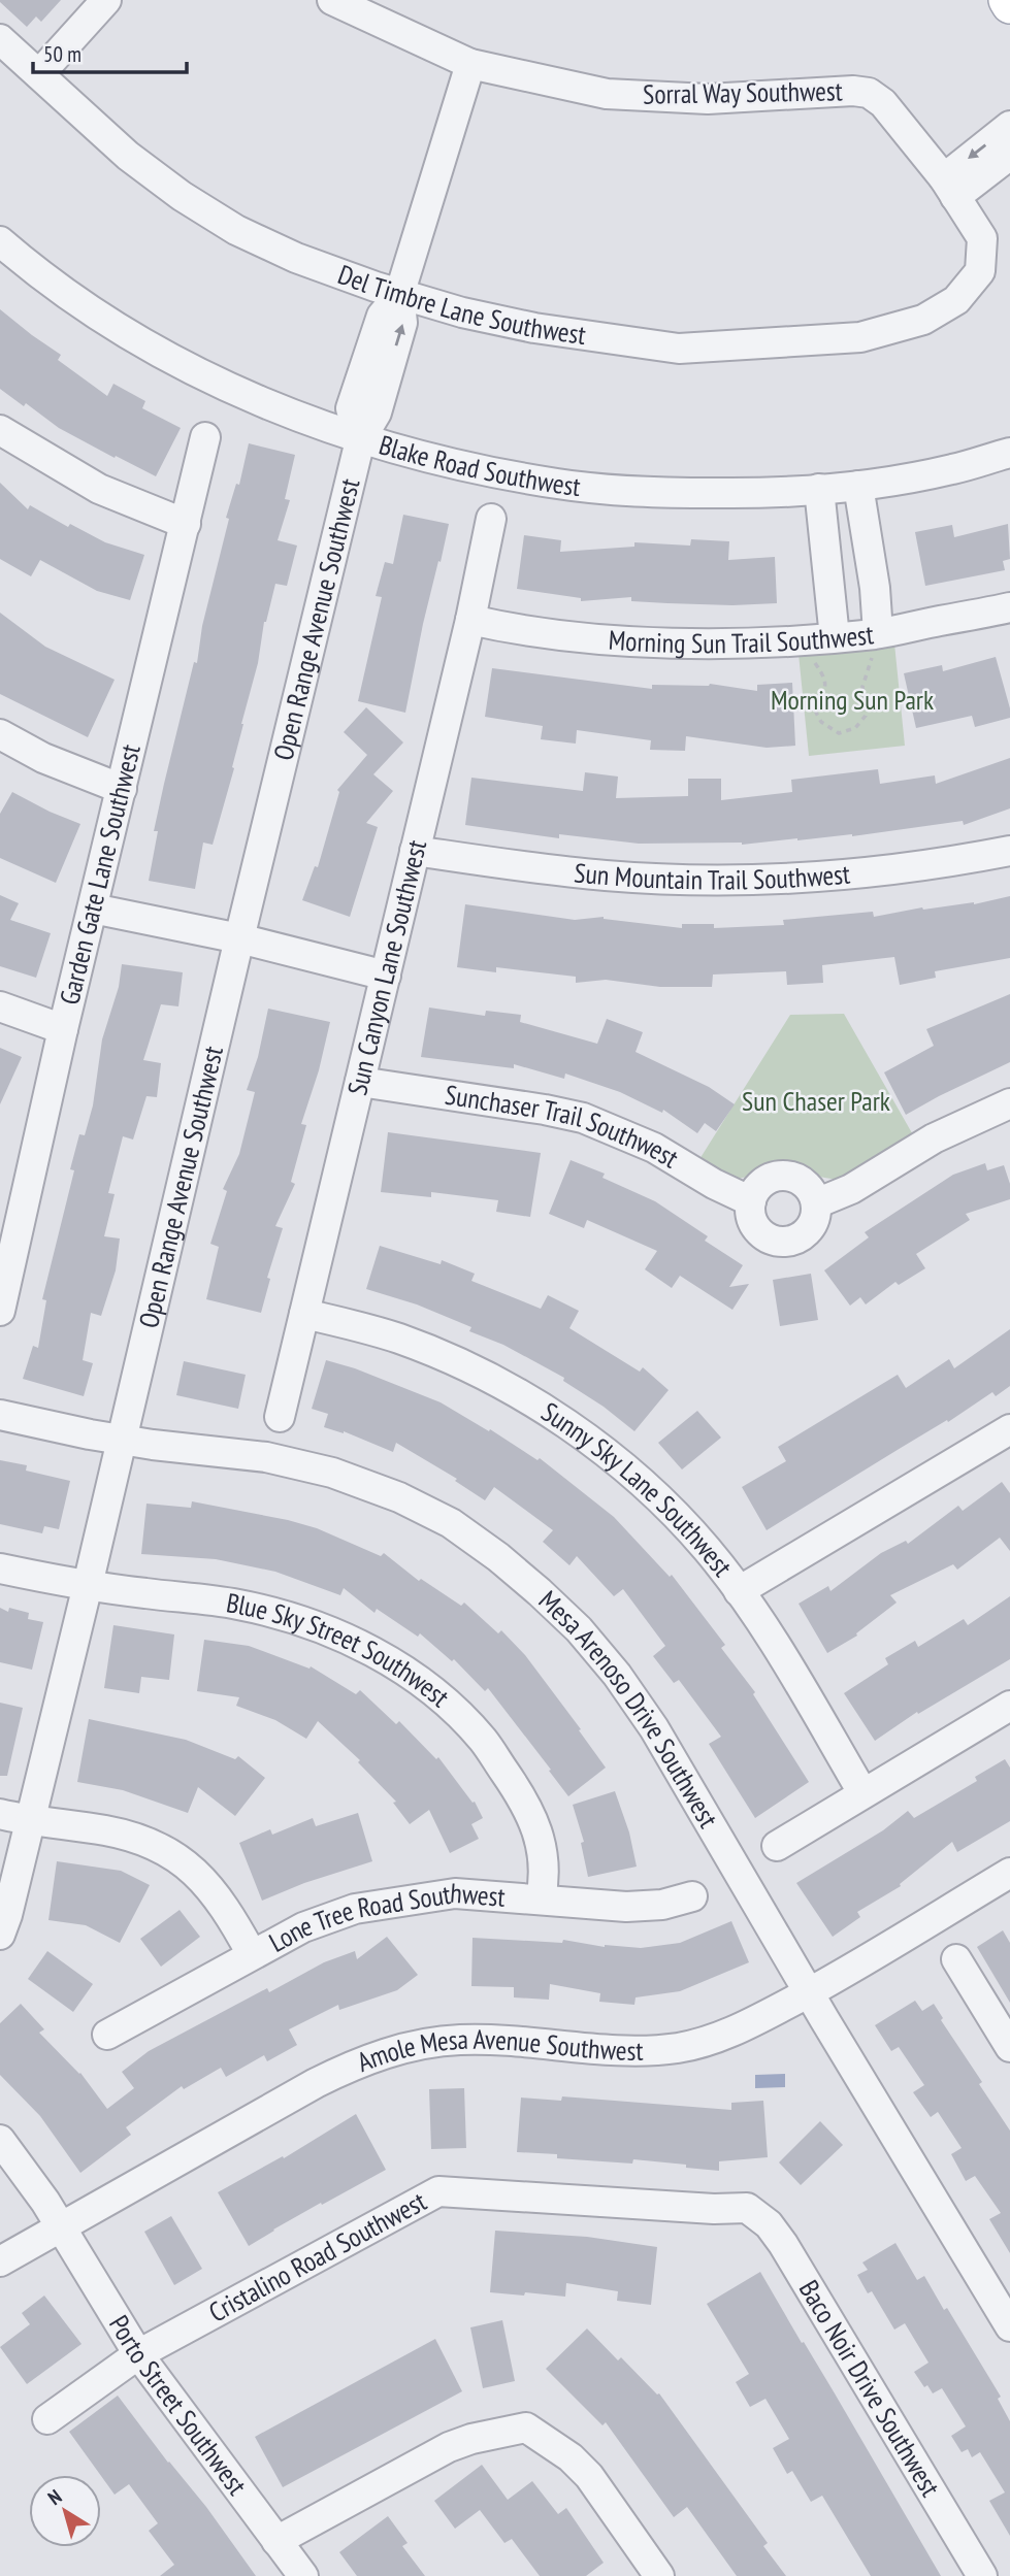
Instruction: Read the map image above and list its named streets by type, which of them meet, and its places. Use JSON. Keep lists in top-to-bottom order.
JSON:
{
  "streets": {
    "street": [
      "Sorral Way Southwest",
      "Del Timbre Lane Southwest",
      "Blake Road Southwest",
      "Open Range Avenue Southwest",
      "Morning Sun Trail Southwest",
      "Sun Mountain Trail Southwest",
      "Garden Gate Lane Southwest",
      "Sun Canyon Lane Southwest",
      "Sunchaser Trail Southwest",
      "Sunny Sky Lane Southwest",
      "Blue Sky Street Southwest",
      "Mesa Arenoso Drive Southwest",
      "Lone Tree Road Southwest",
      "Amole Mesa Avenue Southwest",
      "Cristalino Road Southwest",
      "Baco Noir Drive Southwest",
      "Porto Street Southwest"
    ]
  },
  "crossings": [
    ["Sorral Way Southwest", "Del Timbre Lane Southwest"],
    ["Sorral Way Southwest", "Open Range Avenue Southwest"],
    ["Del Timbre Lane Southwest", "Open Range Avenue Southwest"],
    ["Blake Road Southwest", "Open Range Avenue Southwest"],
    ["Open Range Avenue Southwest", "Blue Sky Street Southwest"],
    ["Open Range Avenue Southwest", "Mesa Arenoso Drive Southwest"],
    ["Morning Sun Trail Southwest", "Sun Canyon Lane Southwest"],
    ["Sun Mountain Trail Southwest", "Sun Canyon Lane Southwest"],
    ["Sun Canyon Lane Southwest", "Sunchaser Trail Southwest"],
    ["Sun Canyon Lane Southwest", "Sunny Sky Lane Southwest"],
    ["Blue Sky Street Southwest", "Lone Tree Road Southwest"],
    ["Mesa Arenoso Drive Southwest", "Amole Mesa Avenue Southwest"],
    ["Amole Mesa Avenue Southwest", "Porto Street Southwest"],
    ["Cristalino Road Southwest", "Baco Noir Drive Southwest"],
    ["Cristalino Road Southwest", "Porto Street Southwest"]
  ],
  "parks": ["Morning Sun Park", "Sun Chaser Park"],
  "scale_bar": "50 m",
  "north": "top left"
}
